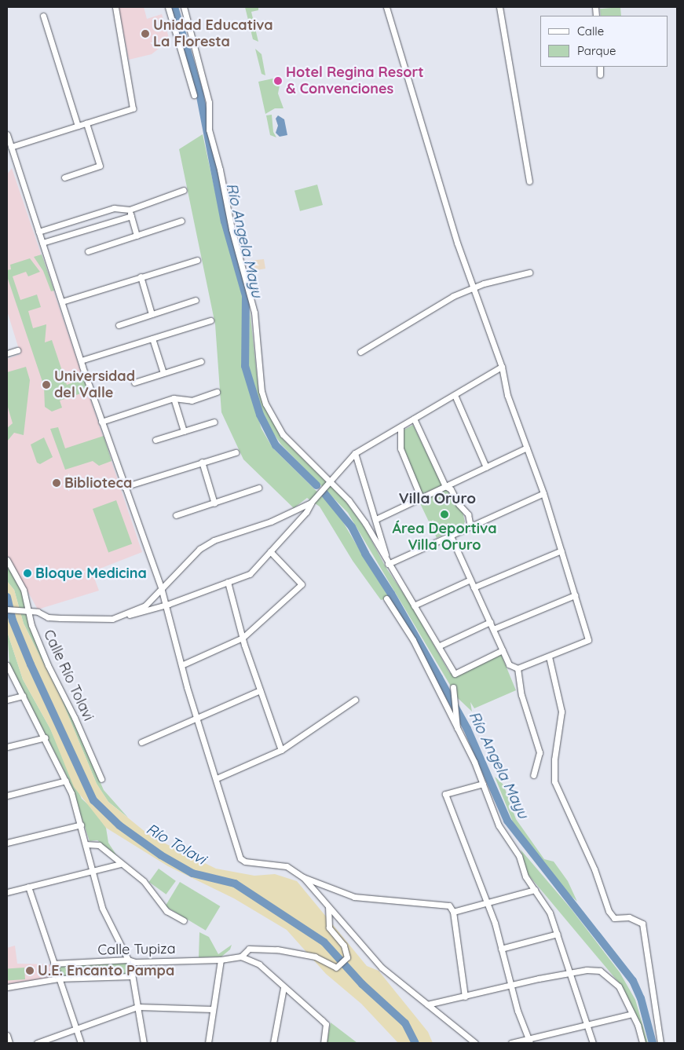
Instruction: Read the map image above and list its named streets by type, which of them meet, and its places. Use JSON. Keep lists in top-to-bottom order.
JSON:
{
  "streets": {
    "street": ["Calle Río Tolavi", "Calle Tupiza"]
  },
  "districts": ["Villa Oruro"],
  "water": ["Río Angela Mayu", "Río Tolavi"],
  "places": [
    "Unidad Educativa La Floresta",
    "Hotel Regina Resort & Convenciones",
    "Universidad del Valle",
    "Biblioteca",
    "Área Deportiva Villa Oruro",
    "Bloque Medicina",
    "U.E. Encanto Pampa"
  ],
  "legend": ["Calle", "Parque"]
}
